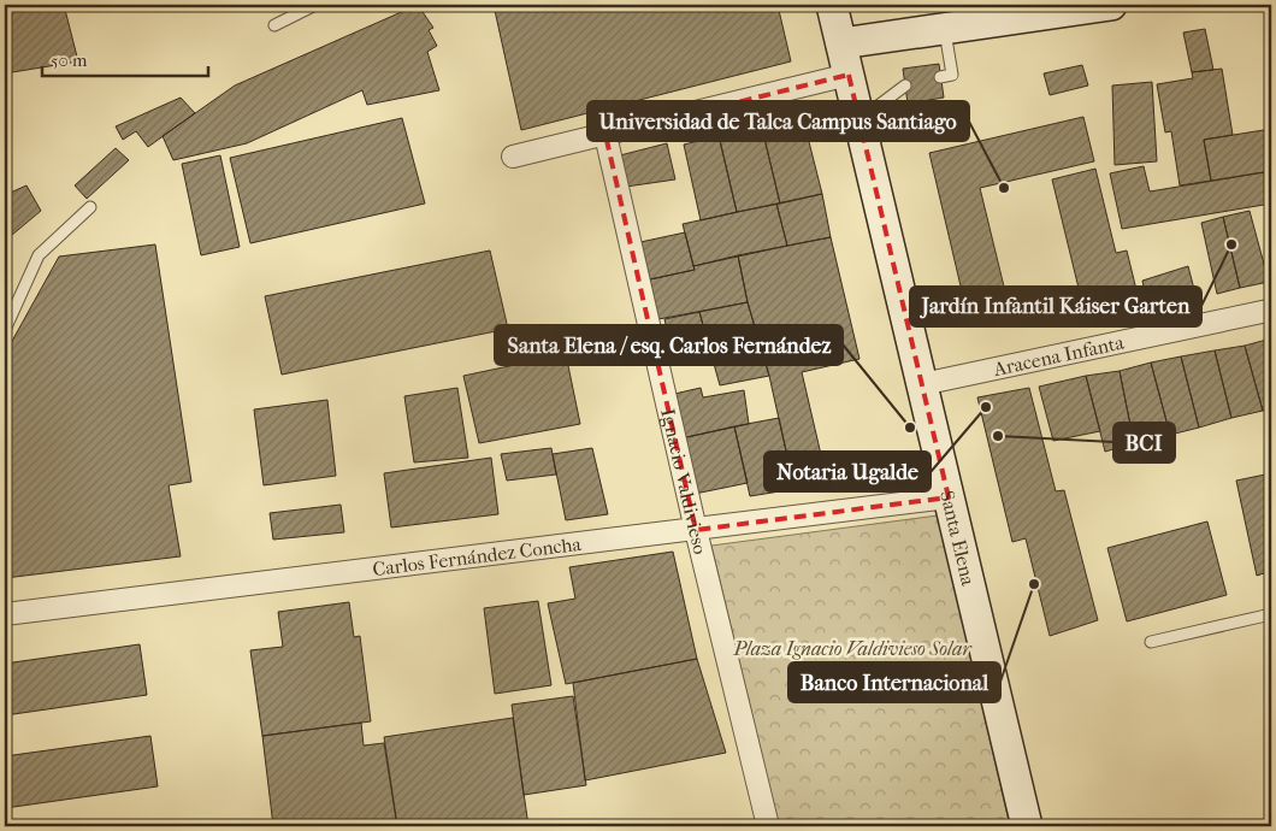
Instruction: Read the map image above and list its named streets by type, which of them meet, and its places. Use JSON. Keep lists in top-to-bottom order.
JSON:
{
  "streets": {
    "main road": ["Santa Elena"],
    "street": ["Aracena Infanta", "Ignacio Valdivieso", "Carlos Fernández Concha"]
  },
  "crossings": [
    ["Aracena Infanta", "Santa Elena"],
    ["Ignacio Valdivieso", "Carlos Fernández Concha"],
    ["Santa Elena", "Carlos Fernández Concha"]
  ],
  "parks": ["Plaza Ignacio Valdivieso Solar"],
  "places": [
    "Universidad de Talca Campus Santiago",
    "Jardín Infantil Káiser Garten",
    "Notaria Ugalde",
    "Santa Elena / esq. Carlos Fernández",
    "BCI",
    "Banco Internacional"
  ],
  "scale_bar": "50 m"
}
